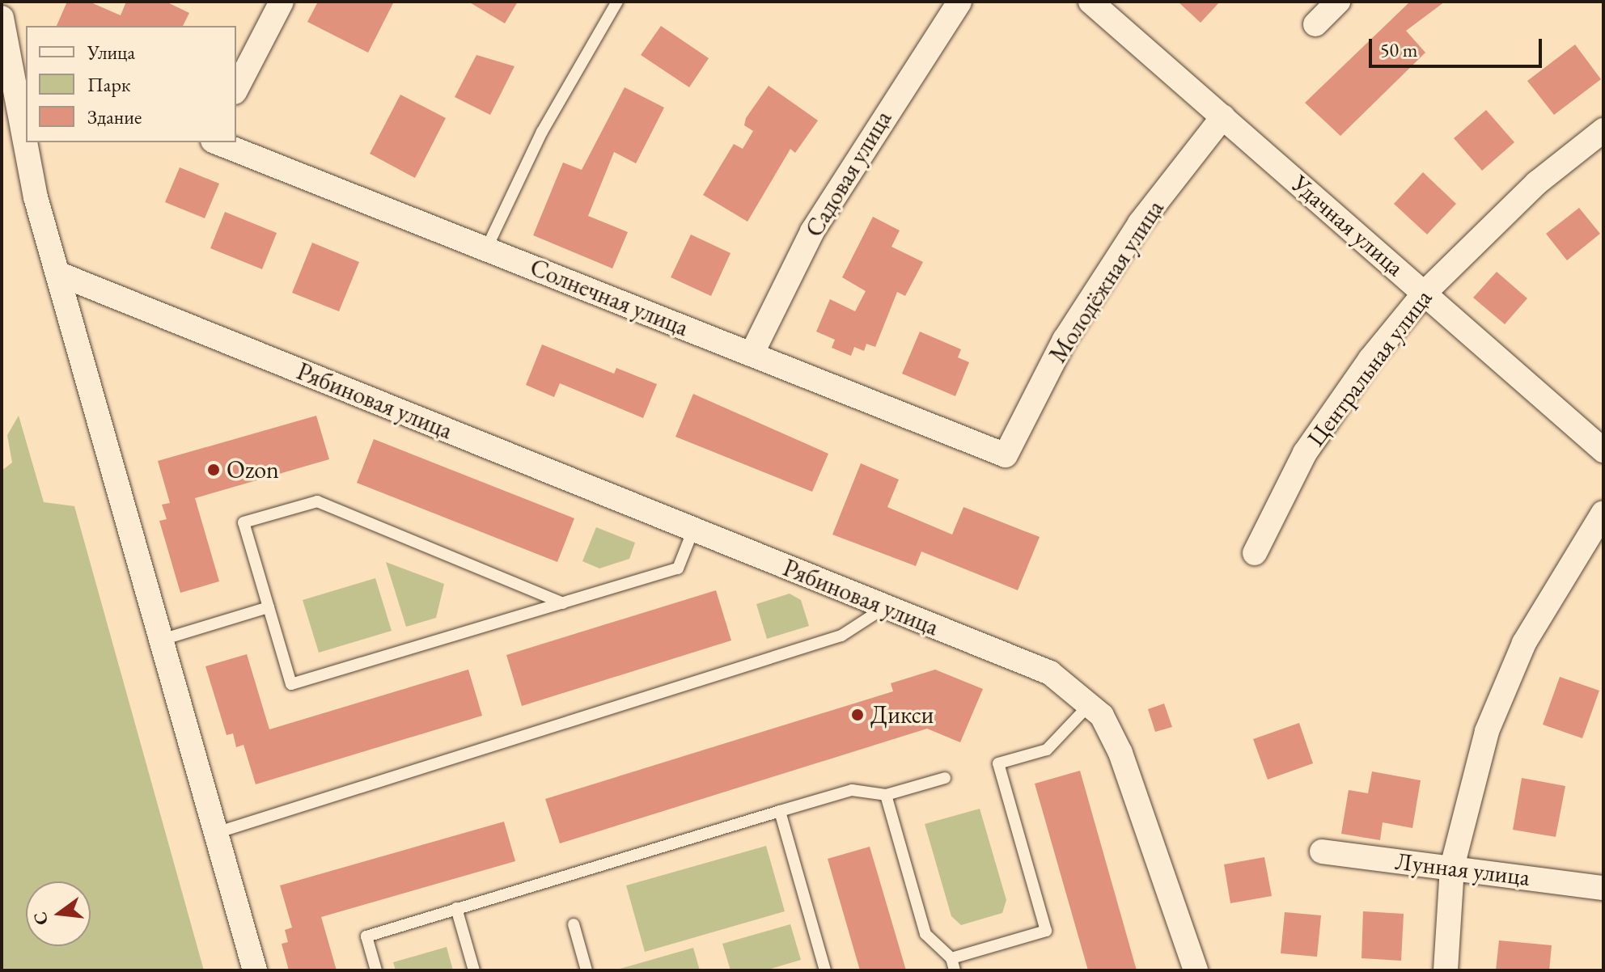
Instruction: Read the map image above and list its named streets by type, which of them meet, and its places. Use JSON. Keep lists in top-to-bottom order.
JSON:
{
  "streets": {
    "street": [
      "Садовая улица",
      "Удачная улица",
      "Молодёжная улица",
      "Солнечная улица",
      "Центральная улица",
      "Рябиновая улица",
      "Лунная улица"
    ]
  },
  "crossings": [
    ["Садовая улица", "Солнечная улица"],
    ["Удачная улица", "Молодёжная улица"],
    ["Удачная улица", "Центральная улица"],
    ["Молодёжная улица", "Солнечная улица"]
  ],
  "places": ["Ozon", "Дикси"],
  "legend": ["Улица", "Парк", "Здание"],
  "scale_bar": "50 m",
  "north": "left"
}
